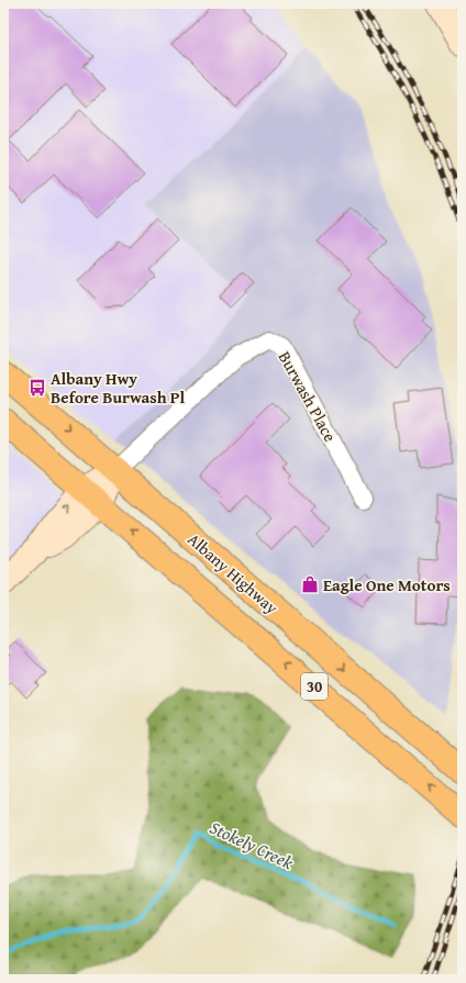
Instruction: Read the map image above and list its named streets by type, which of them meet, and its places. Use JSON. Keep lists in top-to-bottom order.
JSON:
{
  "streets": {
    "highway": ["Albany Highway", "30"],
    "street": ["Burwash Place"]
  },
  "crossings": [
    ["Burwash Place", "Albany Highway"]
  ],
  "water": ["Stokely Creek"],
  "places": {
    "bus stop": ["Albany Hwy Before Burwash Pl"],
    "shop": ["Eagle One Motors"]
  }
}
